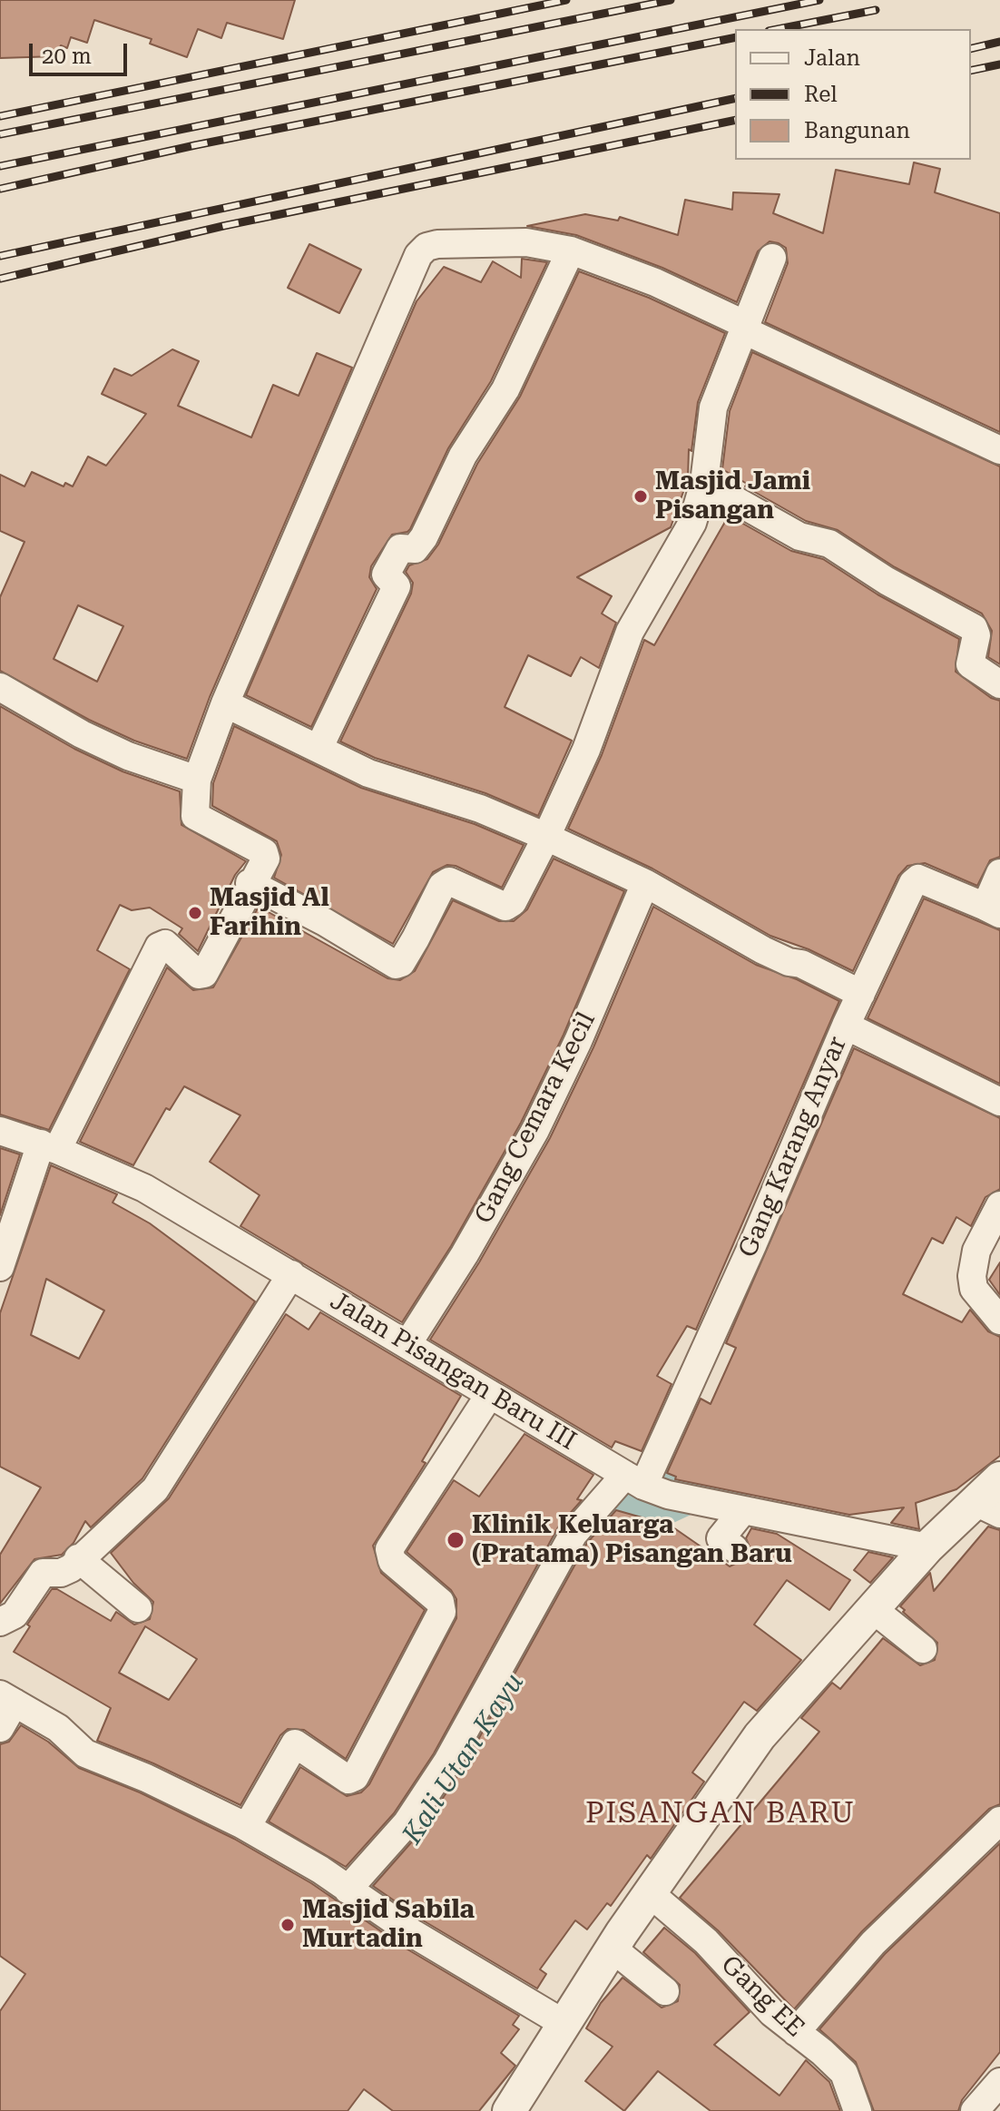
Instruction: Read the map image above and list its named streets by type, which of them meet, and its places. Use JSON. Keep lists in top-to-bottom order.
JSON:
{
  "streets": {
    "street": [
      "Gang Cemara Kecil",
      "Gang Karang Anyar",
      "Jalan Pisangan Baru III",
      "Gang EE"
    ]
  },
  "crossings": [
    ["Gang Cemara Kecil", "Jalan Pisangan Baru III"],
    ["Gang Karang Anyar", "Jalan Pisangan Baru III"]
  ],
  "districts": ["PISANGAN BARU"],
  "water": ["Kali Utan Kayu"],
  "places": [
    "Masjid Jami Pisangan",
    "Masjid Al Farihin",
    "Klinik Keluarga (Pratama) Pisangan Baru",
    "Masjid Sabila Murtadin"
  ],
  "legend": ["Jalan", "Rel", "Bangunan"],
  "scale_bar": "20 m"
}
